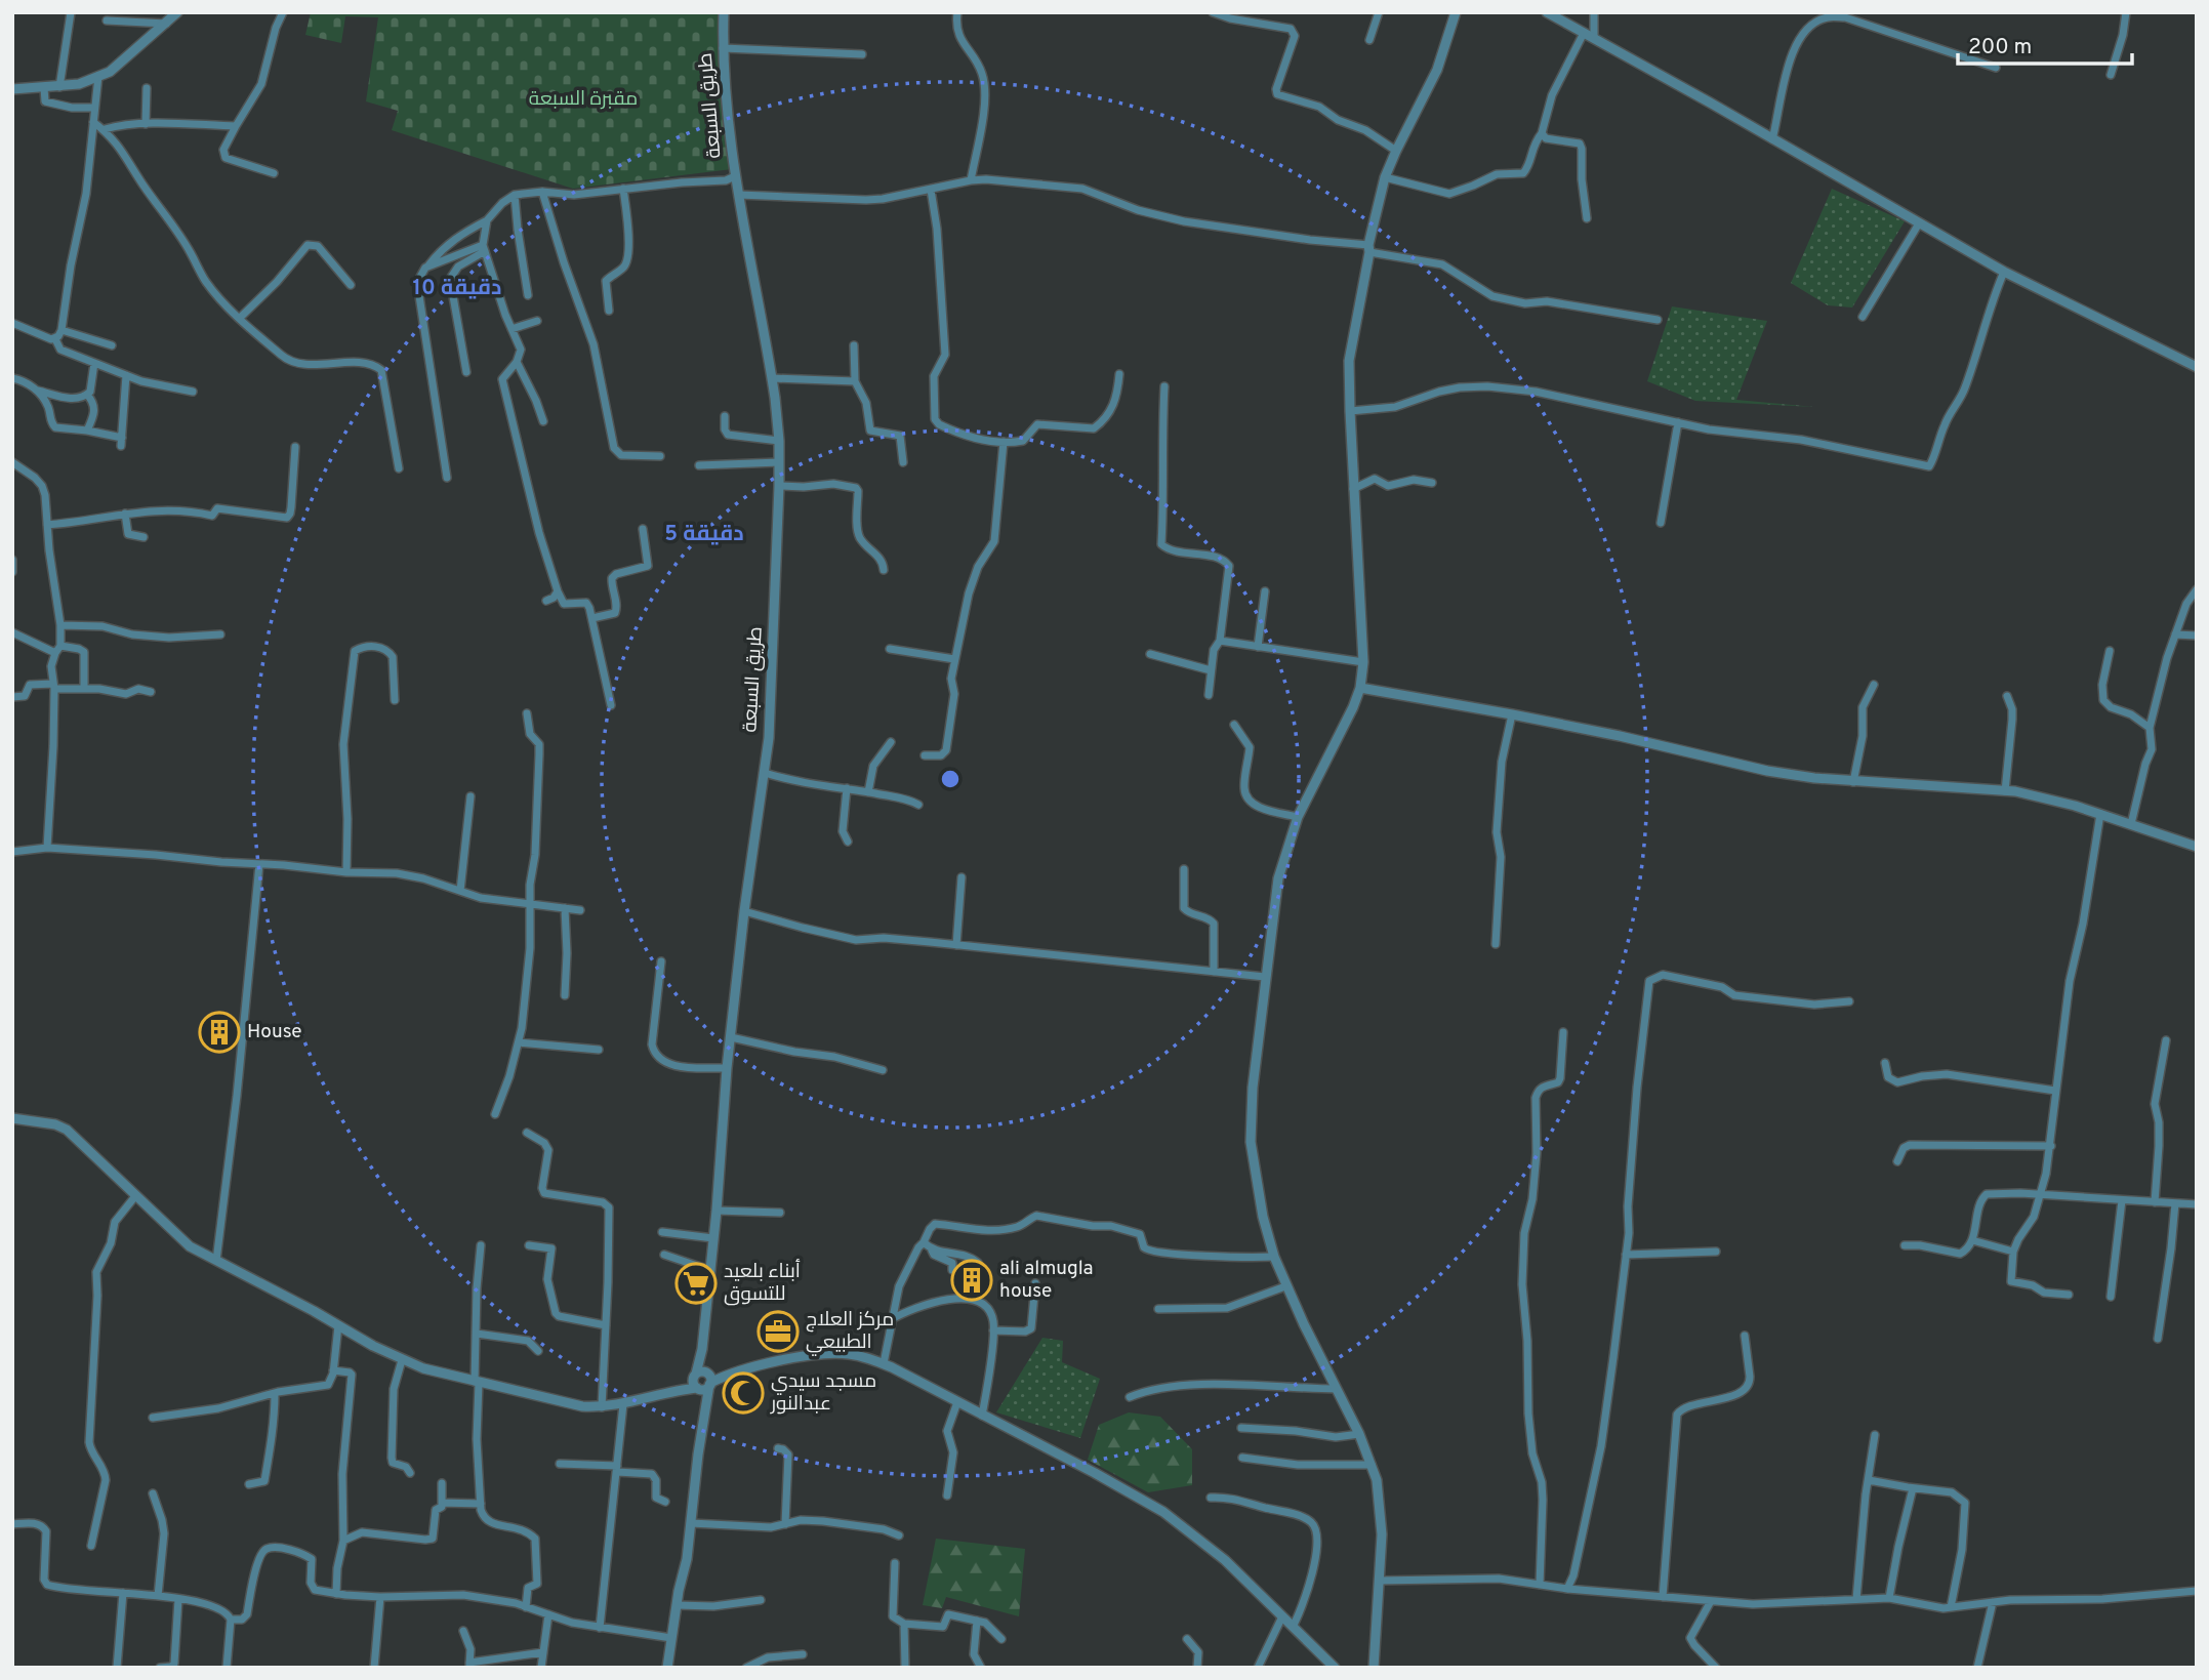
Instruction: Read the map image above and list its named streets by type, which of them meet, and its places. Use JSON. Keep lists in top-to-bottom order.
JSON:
{
  "streets": {
    "street": ["طريق السبعة"]
  },
  "parks": ["مقبرة السبعة"],
  "places": {
    "building": ["House", "ali almugla house"],
    "supermarket": ["أبناء بلعيد للتسوق"],
    "office": ["مركز العلاج الطبيعي"],
    "mosque": ["مسجد سيدي عبدالنور"]
  },
  "scale_bar": "200 m",
  "rings": ["10 دقيقة", "5 دقيقة"]
}
